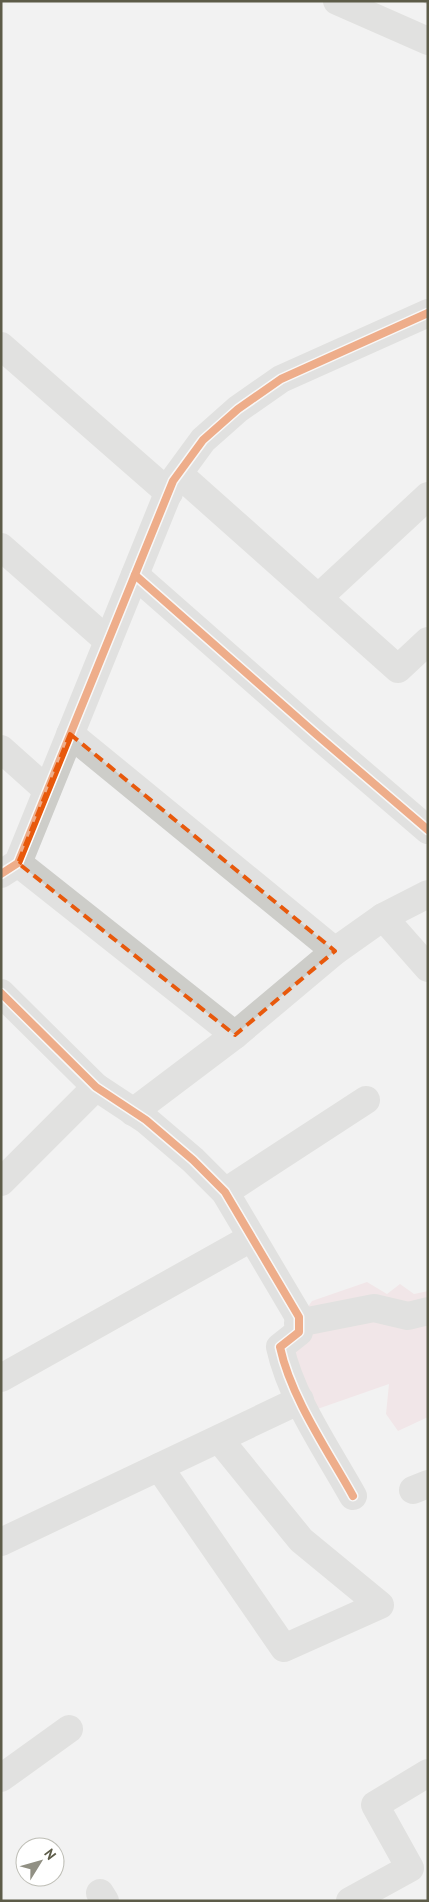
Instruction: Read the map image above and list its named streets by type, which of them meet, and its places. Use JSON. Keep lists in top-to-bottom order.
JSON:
{
  "north": "top right"
}
